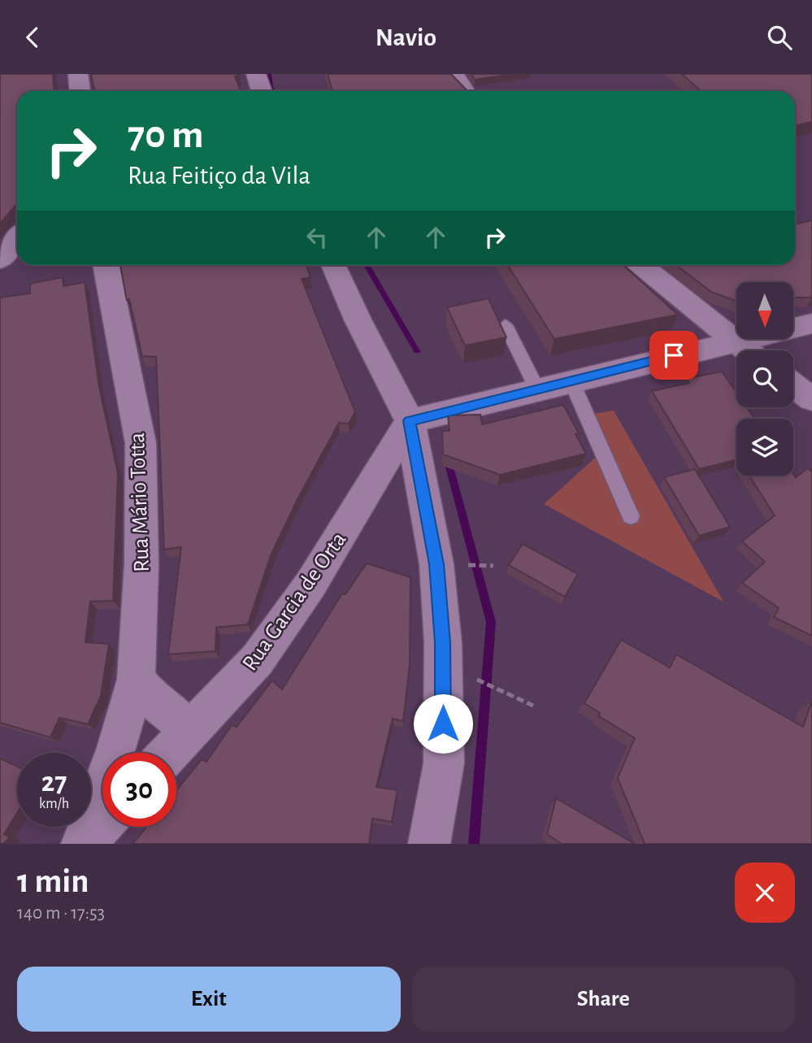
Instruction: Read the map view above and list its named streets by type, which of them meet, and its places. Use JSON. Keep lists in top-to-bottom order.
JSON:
{
  "streets": {
    "street": ["Rua Mário Totta", "Rua Garcia de Orta"]
  },
  "north": "bottom",
  "page": {
    "header": "Navio",
    "turn": ["70 m", "Rua Feitiço da Vila"],
    "speed": "27 km/h",
    "limit": "30",
    "heading": ["1 min", "140 m · 17:53"],
    "buttons": ["Exit", "Share"]
  }
}
